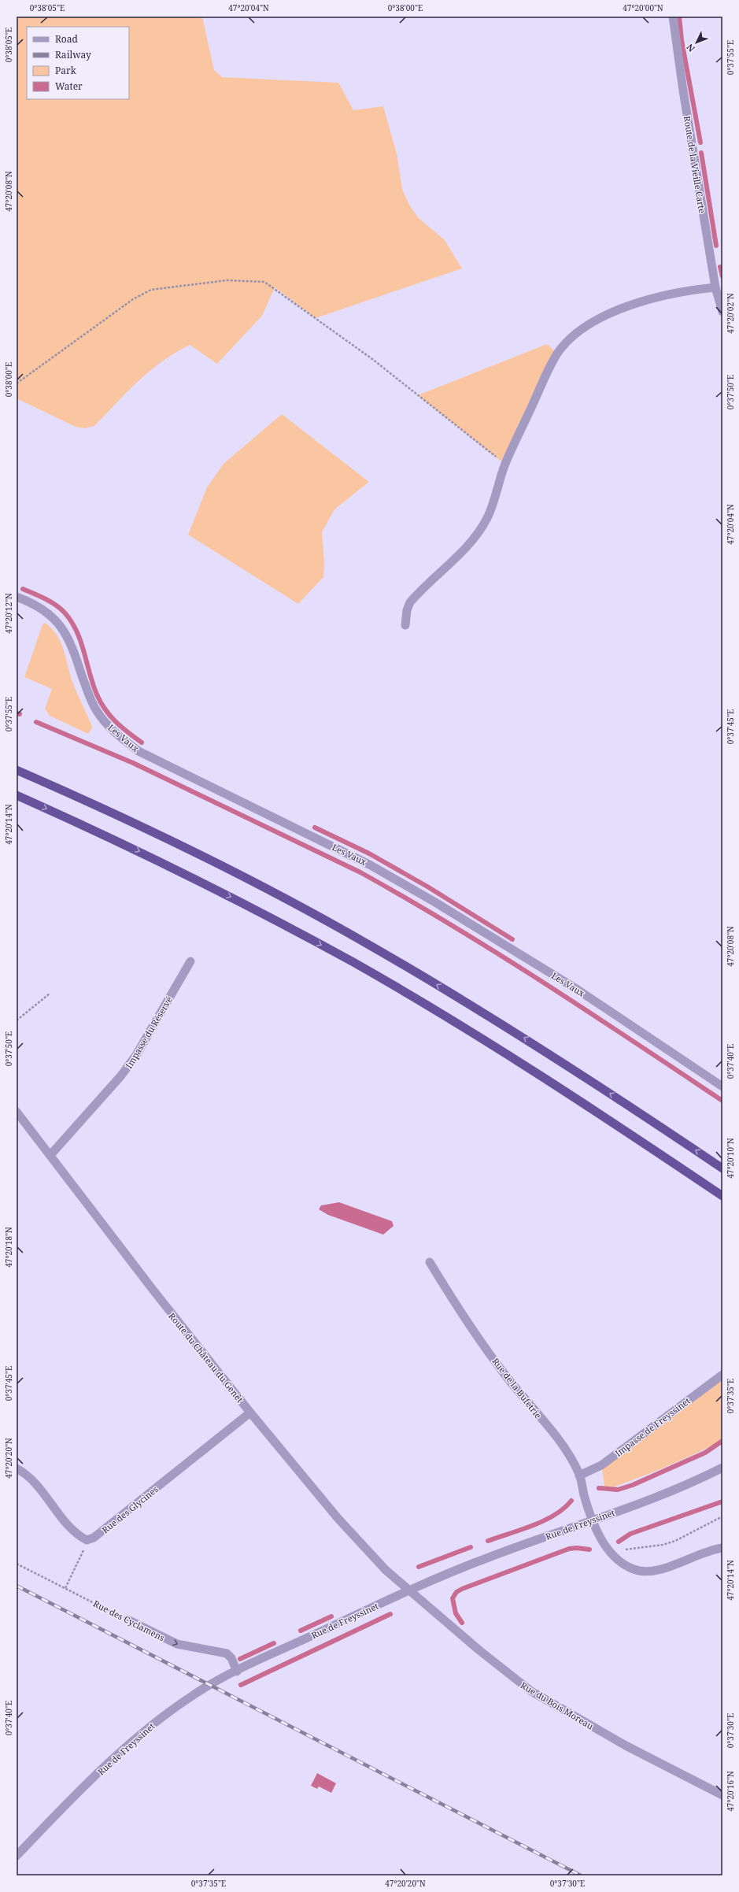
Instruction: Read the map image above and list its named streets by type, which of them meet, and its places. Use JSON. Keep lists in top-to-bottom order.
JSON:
{
  "streets": {
    "street": [
      "Route de la Vieille Carte",
      "Les Vaux",
      "Impasse du Réservé",
      "Route du Château du Genêt",
      "Rue de la Bufetrie",
      "Impasse de Freyssinet",
      "Rue des Glycines",
      "Rue de Freyssinet",
      "Rue des Cyclamens",
      "Rue du Bois Moreau"
    ]
  },
  "crossings": [
    ["Impasse du Réservé", "Route du Château du Genêt"],
    ["Route du Château du Genêt", "Rue des Glycines"],
    ["Route du Château du Genêt", "Rue de Freyssinet"],
    ["Route du Château du Genêt", "Rue du Bois Moreau"],
    ["Rue de la Bufetrie", "Impasse de Freyssinet"],
    ["Rue de la Bufetrie", "Rue de Freyssinet"],
    ["Rue de Freyssinet", "Rue des Cyclamens"],
    ["Rue de Freyssinet", "Rue du Bois Moreau"]
  ],
  "one_way": ["Rue des Cyclamens"],
  "legend": [
    "Road",
    "Railway",
    "Park",
    "Water"
  ],
  "north": "bottom left",
  "coordinates": [
    "0°38'05\"E",
    "47°20'04\"N",
    "0°38'00\"E",
    "47°20'00\"N",
    "0°37'55\"E",
    "47°20'08\"N",
    "47°20'02\"N",
    "0°37'50\"E",
    "47°20'12\"N",
    "0°37'45\"E",
    "47°20'14\"N",
    "0°37'40\"E",
    "47°20'10\"N",
    "47°20'18\"N",
    "0°37'35\"E",
    "47°20'20\"N",
    "0°37'30\"E",
    "47°20'16\"N"
  ]
}
